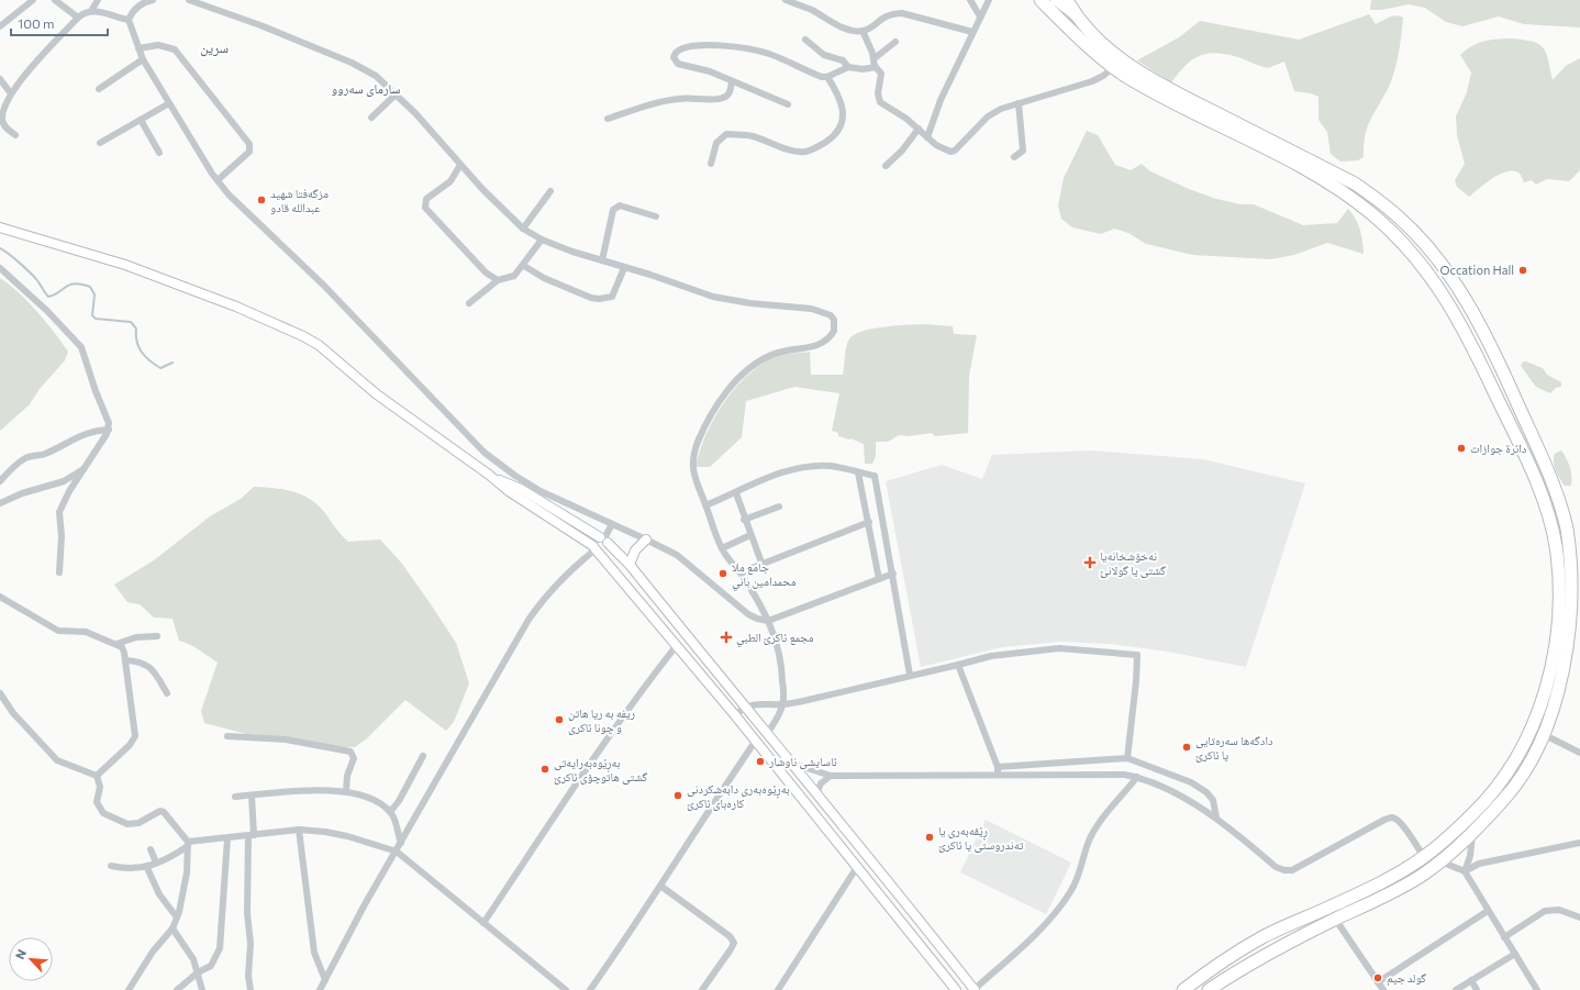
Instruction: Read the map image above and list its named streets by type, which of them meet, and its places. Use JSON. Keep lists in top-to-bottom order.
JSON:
{
  "districts": ["سرين", "سارمای سەروو"],
  "places": {
    "other": [
      "مزگەفتا شهيد عبدالله قادو",
      "Occation Hall",
      "دائرة جوازات",
      "جامع ملا محمدامين باني",
      "ريفه به ريا هاتن و چونا ئاكرى",
      "دادگەها سەرەتایی یا ئاکرێ",
      "ئاسايشى ناوشار",
      "بەڕێوەبەرایەتی گشتی هاتوچۆی ئاکرێ",
      "بەڕێوەبەری دابەشکردنی کارەبای ئاکرێ",
      "ڕێڤەبەری یا تەندروستی یا ئاکرێ",
      "گولد جیم"
    ],
    "health": ["نەخۆشخانەیا گشتی یا گولانێ", "مجمع ئاکرێ الطبي"]
  },
  "scale_bar": "100 m",
  "north": "top left"
}
